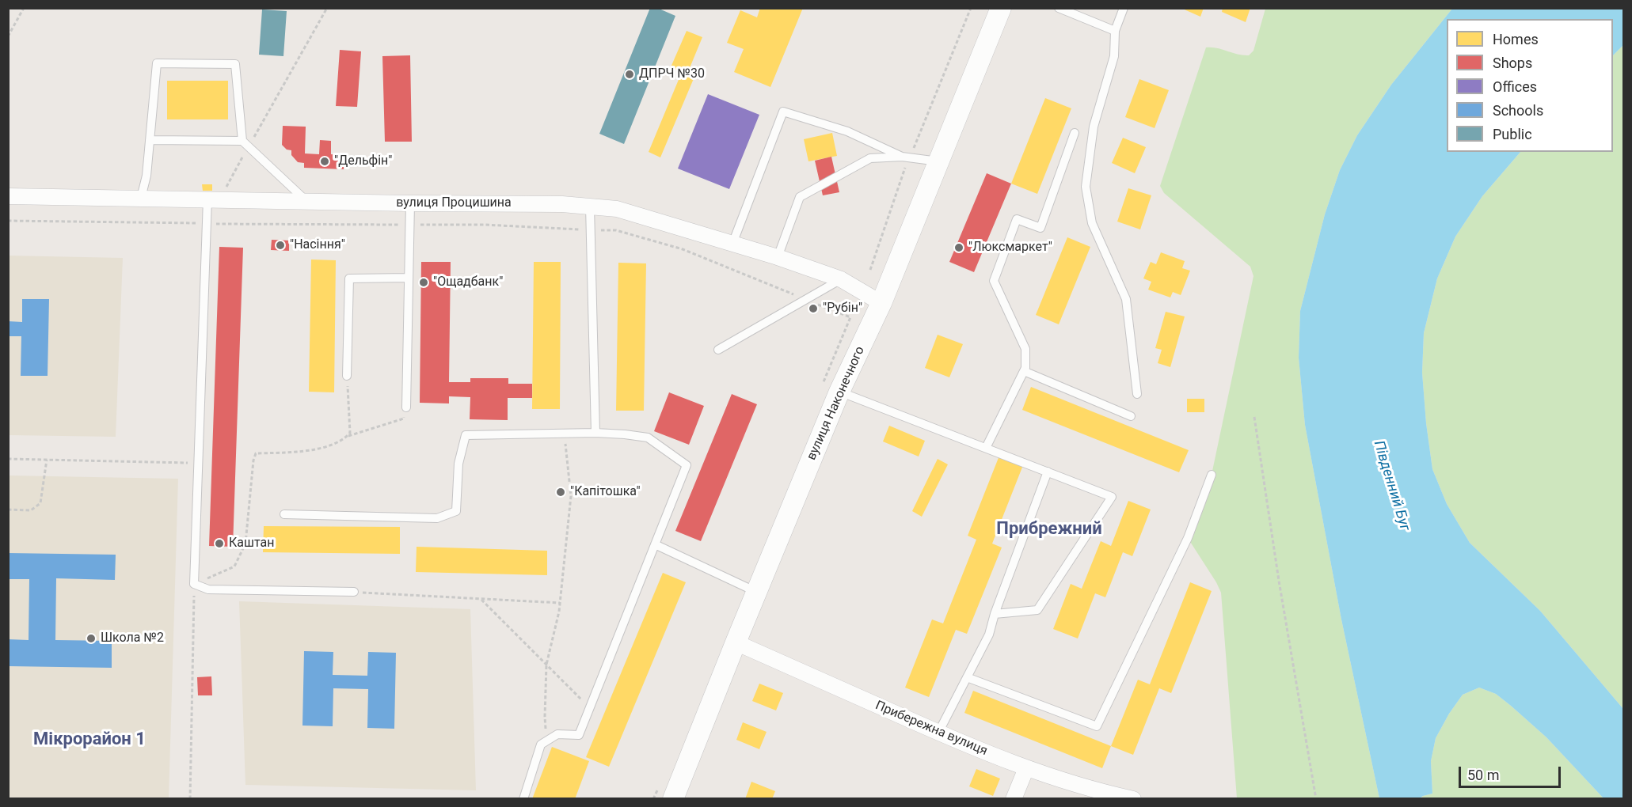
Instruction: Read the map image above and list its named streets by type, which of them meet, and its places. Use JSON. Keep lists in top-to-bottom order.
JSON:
{
  "streets": {
    "street": ["вулиця Процишина", "вулиця Наконечного", "Прибережна вулиця"]
  },
  "crossings": [
    ["вулиця Процишина", "вулиця Наконечного"],
    ["вулиця Наконечного", "Прибережна вулиця"]
  ],
  "districts": ["Прибрежний", "Мікрорайон 1"],
  "water": ["Південний Буг"],
  "places": [
    "ДПРЧ №30",
    "\"Дельфін\"",
    "\"Насіння\"",
    "\"Люксмаркет\"",
    "\"Ощадбанк\"",
    "\"Рубін\"",
    "\"Капітошка\"",
    "Каштан",
    "Школа №2"
  ],
  "legend": [
    "Homes",
    "Shops",
    "Offices",
    "Schools",
    "Public"
  ],
  "scale_bar": "50 m"
}
